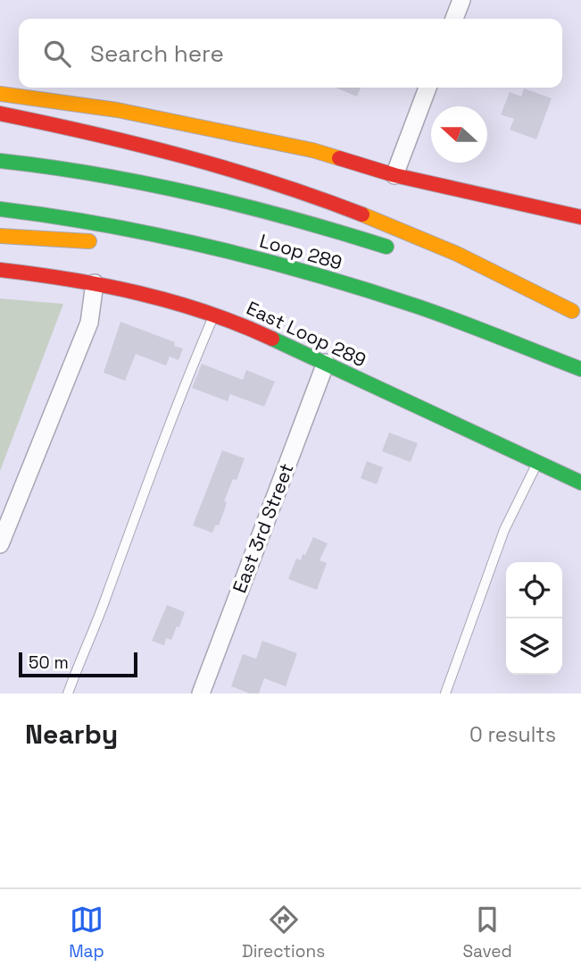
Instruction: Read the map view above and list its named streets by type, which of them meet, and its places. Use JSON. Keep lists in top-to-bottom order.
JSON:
{
  "streets": {
    "main road": ["Loop 289", "East Loop 289"],
    "street": ["East 3rd Street"]
  },
  "crossings": [
    ["East Loop 289", "East 3rd Street"]
  ],
  "scale_bar": "50 m",
  "north": "left",
  "page": {
    "search": "Search here",
    "scale": "50 m",
    "heading": ["Nearby", "0 results"],
    "nav": ["Map", "Directions", "Saved"]
  }
}
